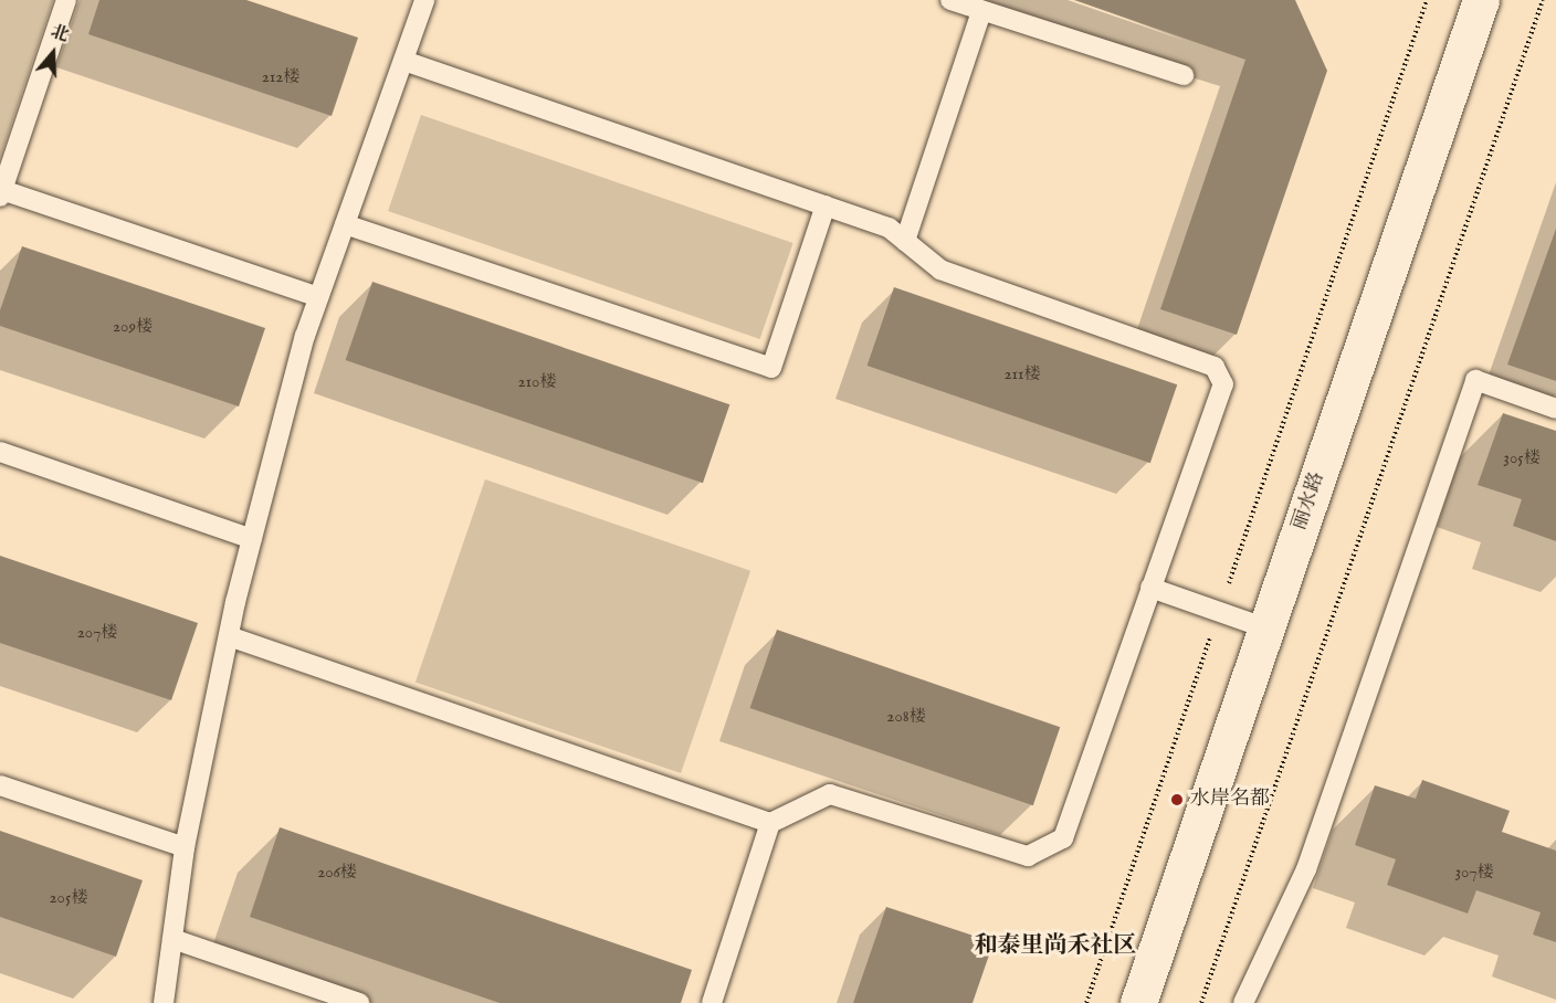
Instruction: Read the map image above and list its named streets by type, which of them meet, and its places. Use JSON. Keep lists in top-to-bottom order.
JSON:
{
  "streets": {
    "street": ["丽水路"]
  },
  "districts": ["和泰里尚禾社区"],
  "places": ["水岸名都"],
  "house_numbers": [
    "212楼",
    "209楼",
    "211楼",
    "210楼",
    "305楼",
    "207楼",
    "208楼",
    "206楼",
    "307楼",
    "205楼"
  ],
  "north": "top"
}
